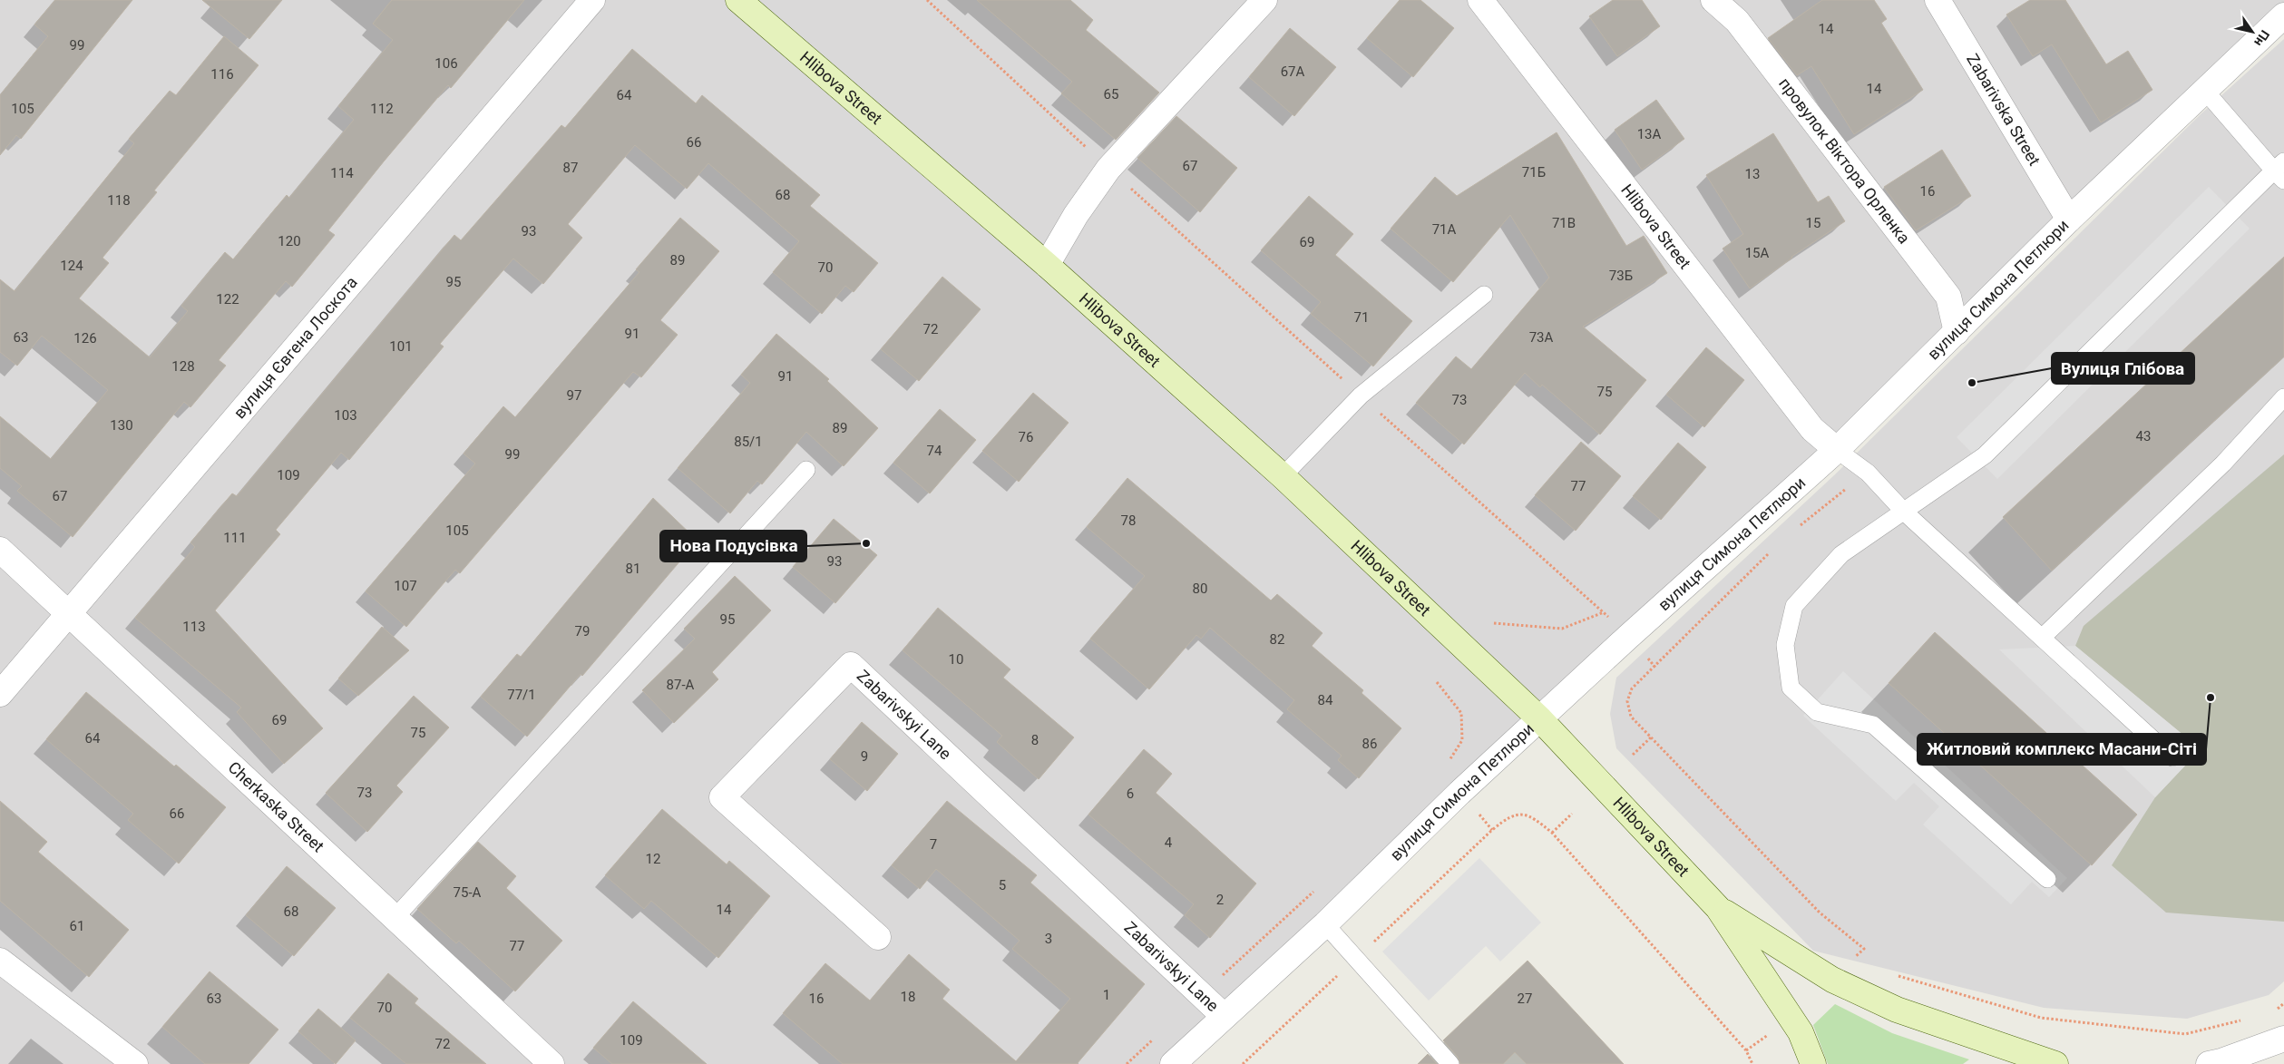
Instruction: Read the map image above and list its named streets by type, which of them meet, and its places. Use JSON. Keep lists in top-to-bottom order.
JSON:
{
  "streets": {
    "main road": ["Hlibova Street"],
    "street": [
      "Zabarivska Street",
      "провулок Віктора Орленка",
      "вулиця Симона Петлюри",
      "вулиця Євгена Лоскота",
      "Zabarivskyi Lane",
      "Cherkaska Street"
    ]
  },
  "crossings": [
    ["Hlibova Street", "вулиця Симона Петлюри"],
    ["Zabarivska Street", "вулиця Симона Петлюри"],
    ["провулок Віктора Орленка", "вулиця Симона Петлюри"],
    ["вулиця Симона Петлюри", "Zabarivskyi Lane"],
    ["вулиця Євгена Лоскота", "Cherkaska Street"]
  ],
  "places": ["Вулиця Глібова", "Нова Подусівка", "Житловий комплекс Масани-Сіті"],
  "house_numbers": [
    "14",
    "99",
    "106",
    "67А",
    "116",
    "14",
    "65",
    "64",
    "105",
    "112",
    "13А",
    "66",
    "67",
    "87",
    "71Б",
    "114",
    "13",
    "16",
    "68",
    "118",
    "71В",
    "15",
    "71А",
    "93",
    "120",
    "69",
    "15А",
    "89",
    "124",
    "70",
    "73Б",
    "95",
    "122",
    "71",
    "72",
    "91",
    "63",
    "73А",
    "126",
    "101",
    "128",
    "91",
    "75",
    "97",
    "73",
    "103",
    "130",
    "89",
    "43",
    "76",
    "85/1",
    "74",
    "99",
    "109",
    "77",
    "67",
    "78",
    "105",
    "111",
    "93",
    "81",
    "107",
    "80",
    "95",
    "113",
    "79",
    "82",
    "10",
    "87-А",
    "77/1",
    "84",
    "69",
    "75",
    "64",
    "8",
    "86",
    "9",
    "73",
    "6",
    "66",
    "4",
    "7",
    "12",
    "5",
    "75-А",
    "2",
    "14",
    "68",
    "61",
    "3",
    "77",
    "1",
    "18",
    "63",
    "16",
    "27",
    "70",
    "109",
    "72"
  ],
  "north": "bottom right"
}
